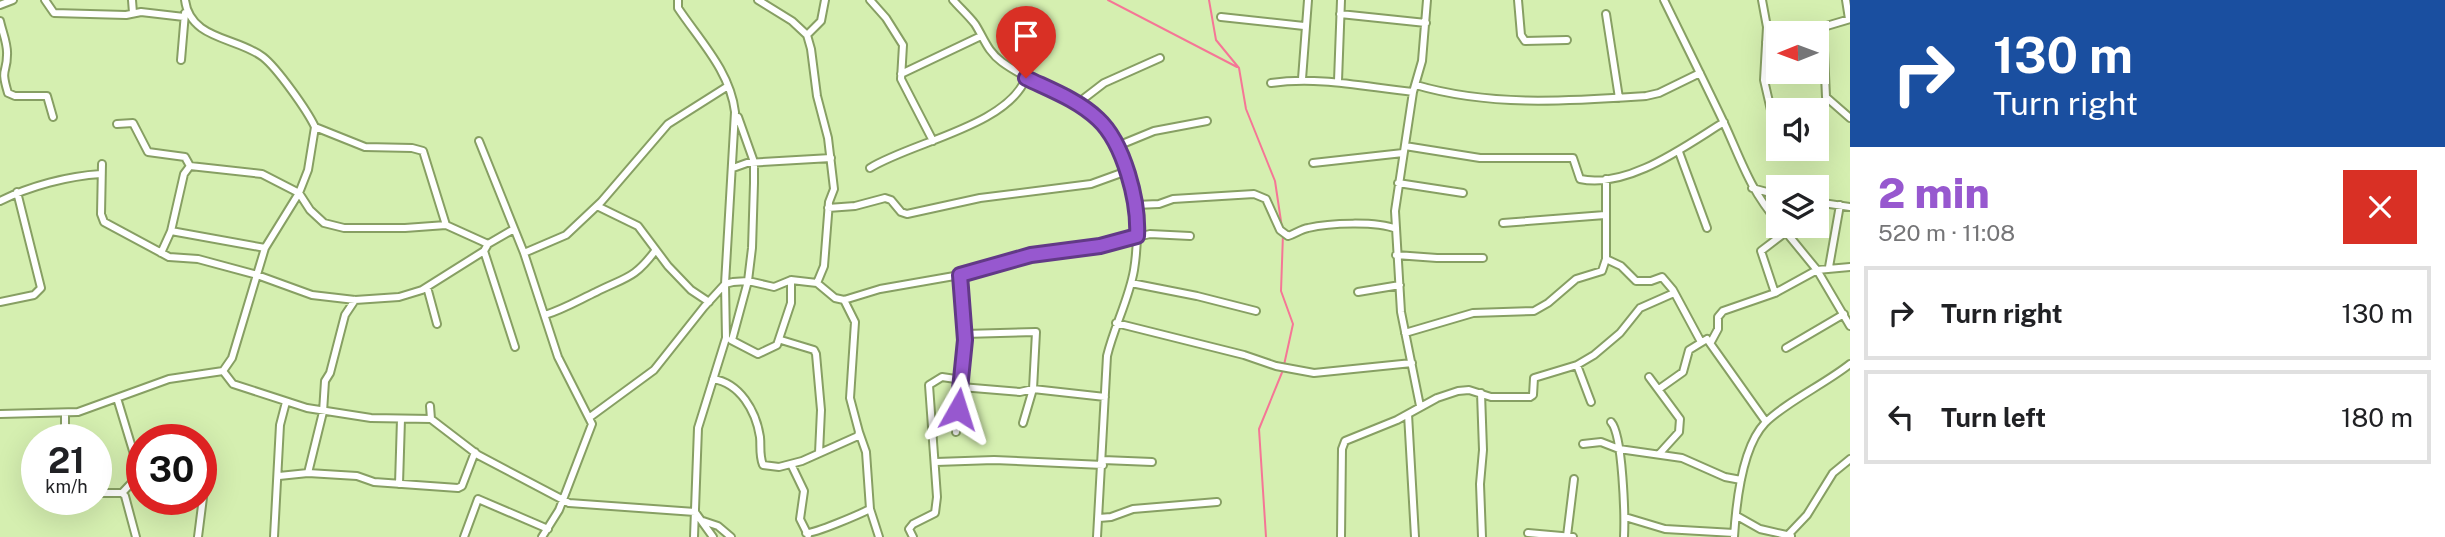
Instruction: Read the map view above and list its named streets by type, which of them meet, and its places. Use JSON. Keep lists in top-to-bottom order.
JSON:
{
  "north": "left",
  "page": {
    "turn": ["130 m", "Turn right"],
    "heading": ["2 min", "520 m · 11:08"],
    "list": [
      {
        "name": "Turn right",
        "value": "130 m"
      },
      {
        "name": "Turn left",
        "value": "180 m"
      }
    ],
    "speed": "21 km/h",
    "limit": "30"
  }
}
